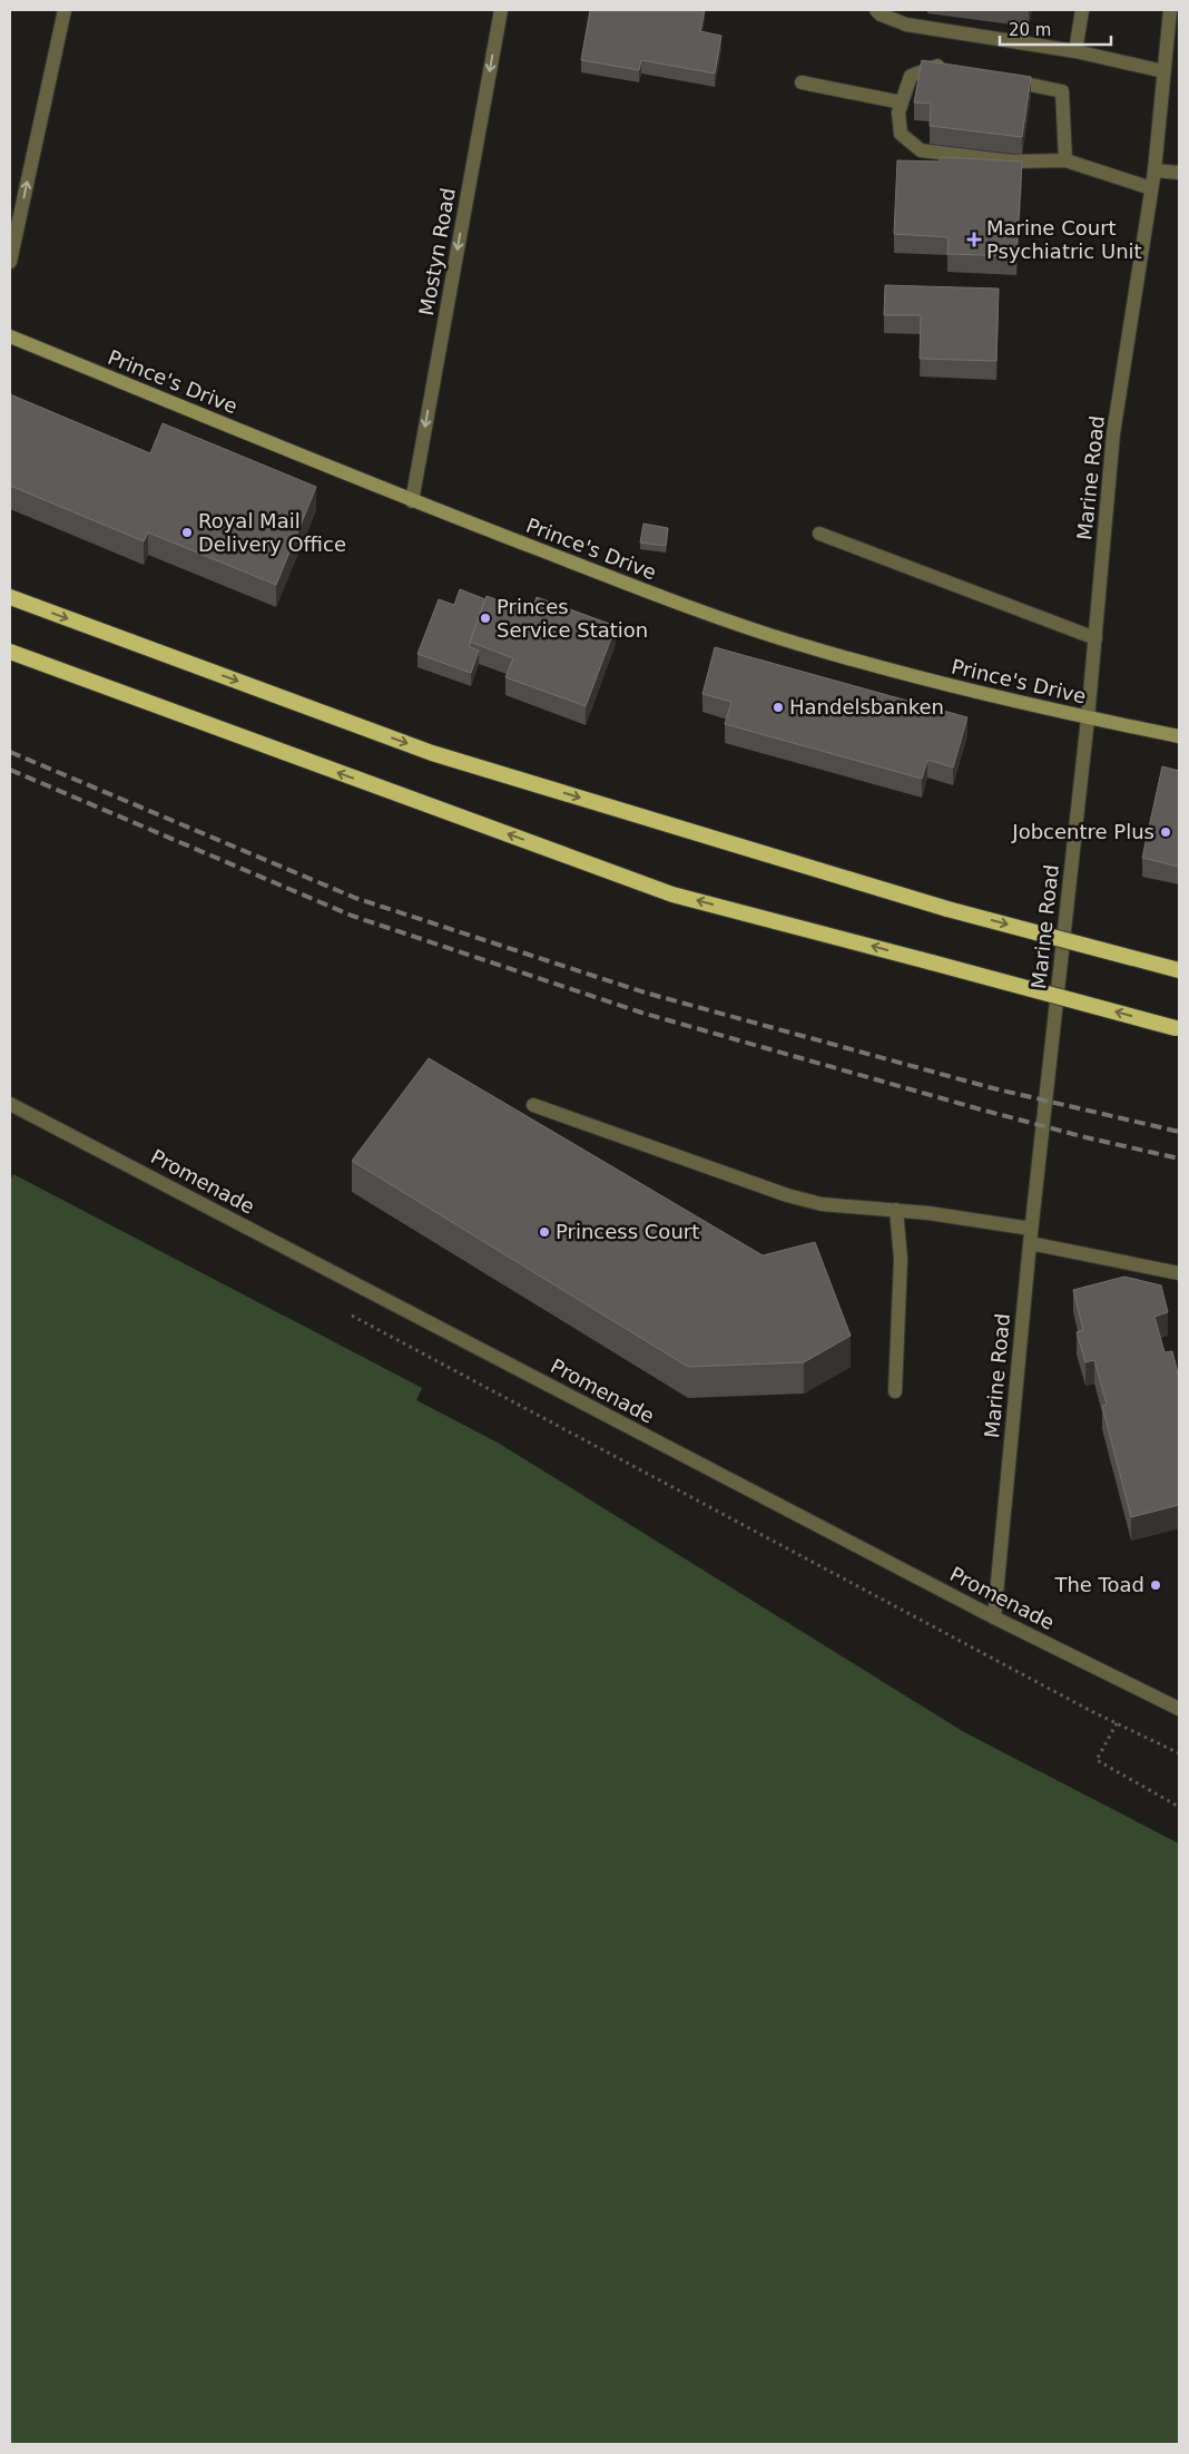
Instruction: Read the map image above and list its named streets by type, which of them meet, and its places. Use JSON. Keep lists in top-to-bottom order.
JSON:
{
  "streets": {
    "main road": ["Prince's Drive"],
    "street": ["Mostyn Road", "Marine Road", "Promenade"]
  },
  "crossings": [
    ["Mostyn Road", "Prince's Drive"],
    ["Prince's Drive", "Marine Road"],
    ["Marine Road", "Promenade"]
  ],
  "one_way": ["Mostyn Road"],
  "places": {
    "health": ["Marine Court Psychiatric Unit"],
    "other": [
      "Royal Mail Delivery Office",
      "Princes Service Station",
      "Handelsbanken",
      "Jobcentre Plus",
      "Princess Court",
      "The Toad"
    ]
  },
  "scale_bar": "20 m"
}
